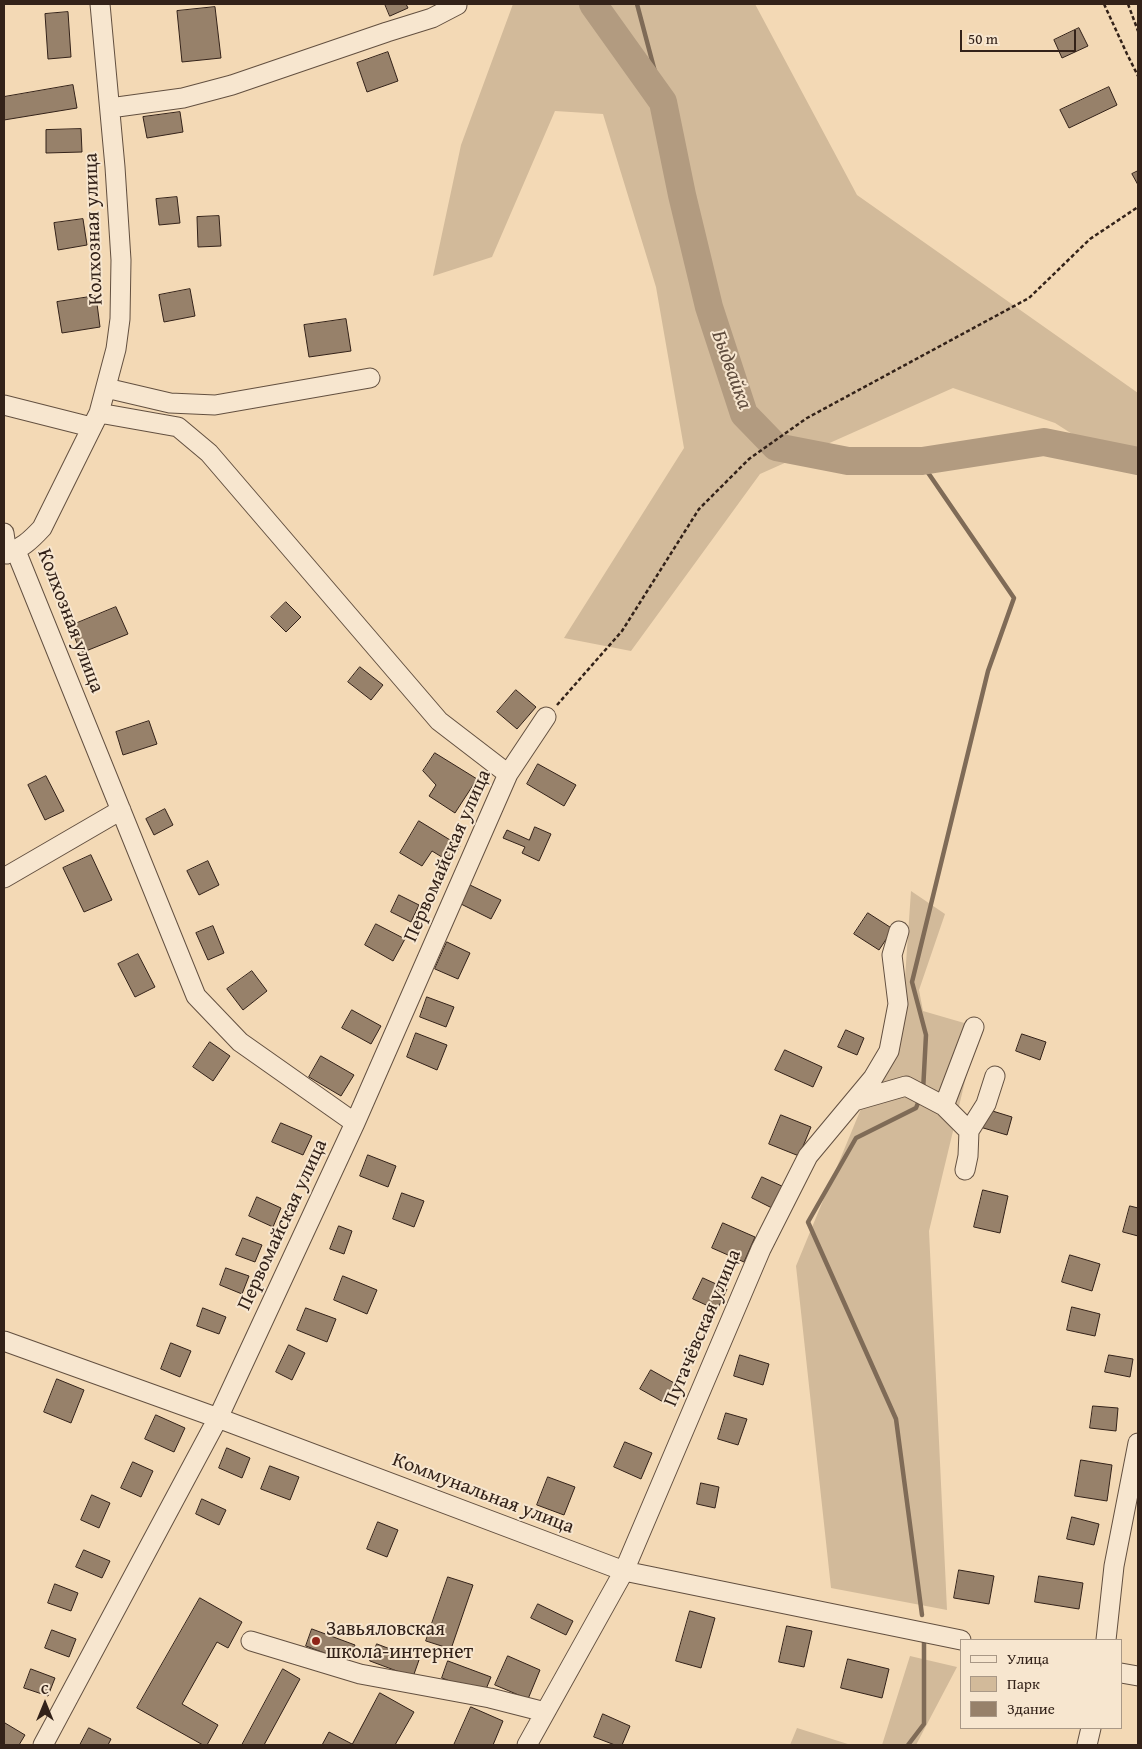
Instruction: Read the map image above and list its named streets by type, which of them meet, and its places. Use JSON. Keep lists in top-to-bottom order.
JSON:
{
  "streets": {
    "street": [
      "Колхозная улица",
      "Первомайская улица",
      "Пугачёвская улица",
      "Коммунальная улица"
    ]
  },
  "crossings": [
    ["Колхозная улица", "Первомайская улица"],
    ["Первомайская улица", "Коммунальная улица"],
    ["Пугачёвская улица", "Коммунальная улица"]
  ],
  "water": ["Быдвайка"],
  "places": ["Завьяловская школа-интернет"],
  "legend": ["Улица", "Парк", "Здание"],
  "scale_bar": "50 m",
  "north": "top"
}
